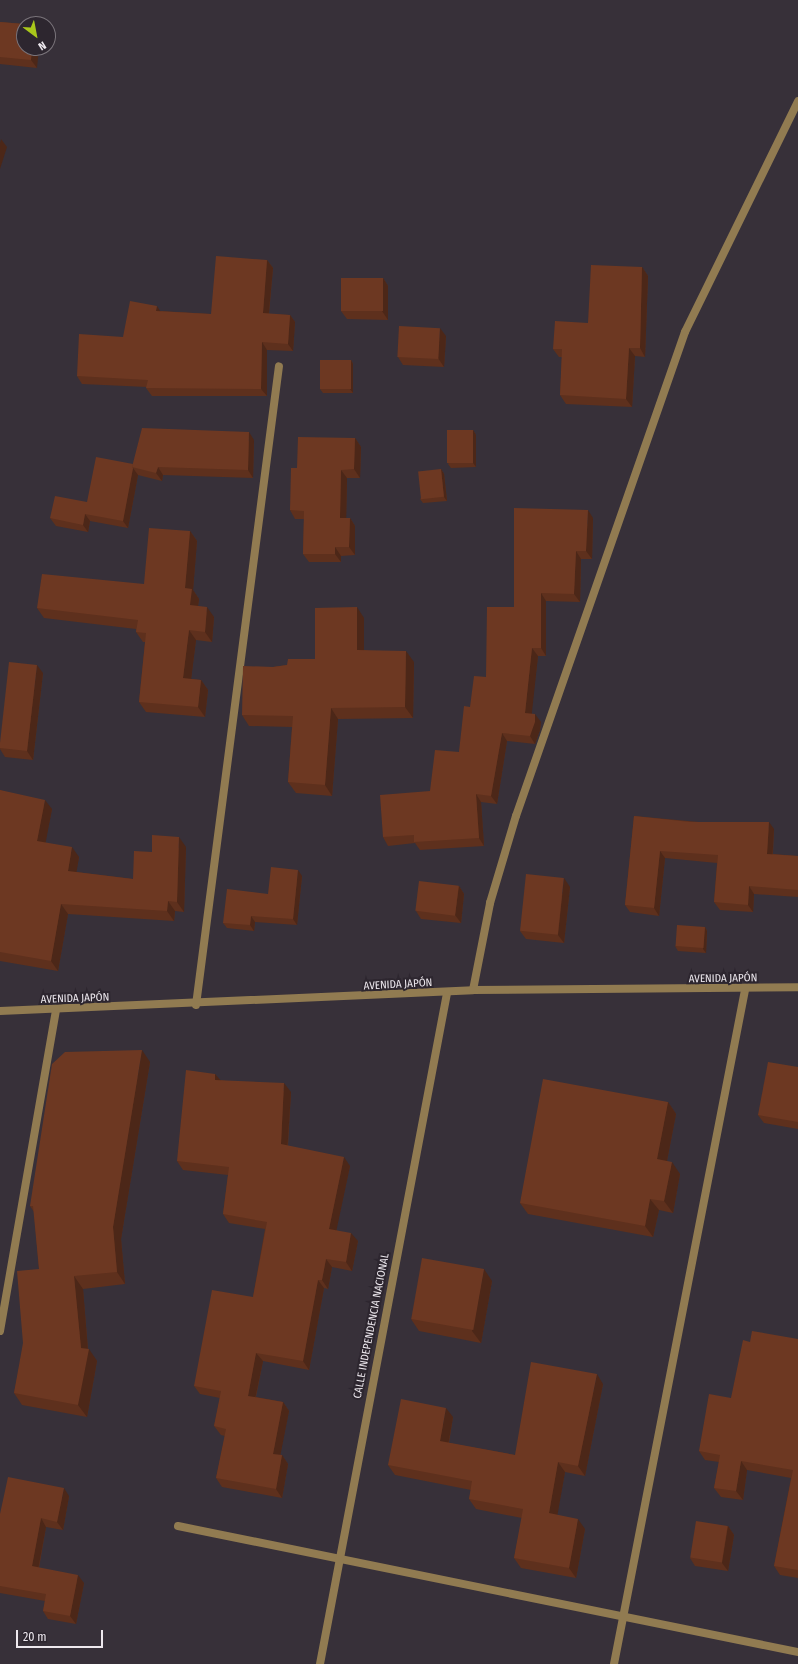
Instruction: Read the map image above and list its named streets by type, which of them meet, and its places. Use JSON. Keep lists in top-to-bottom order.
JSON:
{
  "streets": {
    "street": ["AVENIDA JAPÓN", "CALLE INDEPENDENCIA NACIONAL"]
  },
  "crossings": [
    ["AVENIDA JAPÓN", "CALLE INDEPENDENCIA NACIONAL"]
  ],
  "scale_bar": "20 m",
  "north": "bottom right"
}
